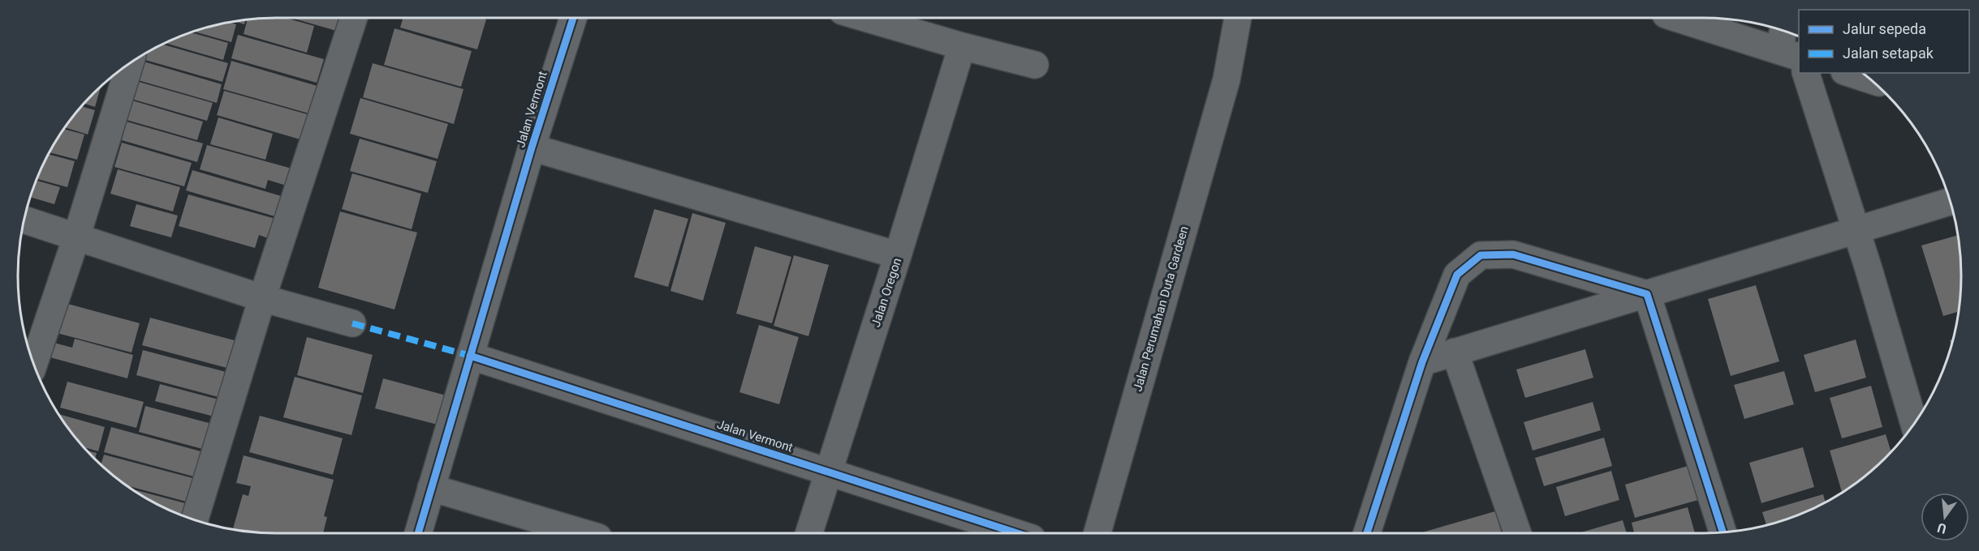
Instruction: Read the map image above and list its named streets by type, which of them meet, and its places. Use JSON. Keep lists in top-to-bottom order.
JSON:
{
  "streets": {
    "street": ["Jalan Vermont", "Jalan Oregon", "Jalan Perumahan Duta Gardeen"]
  },
  "crossings": [
    ["Jalan Vermont", "Jalan Oregon"]
  ],
  "legend": ["Jalur sepeda", "Jalan setapak"],
  "north": "bottom"
}
